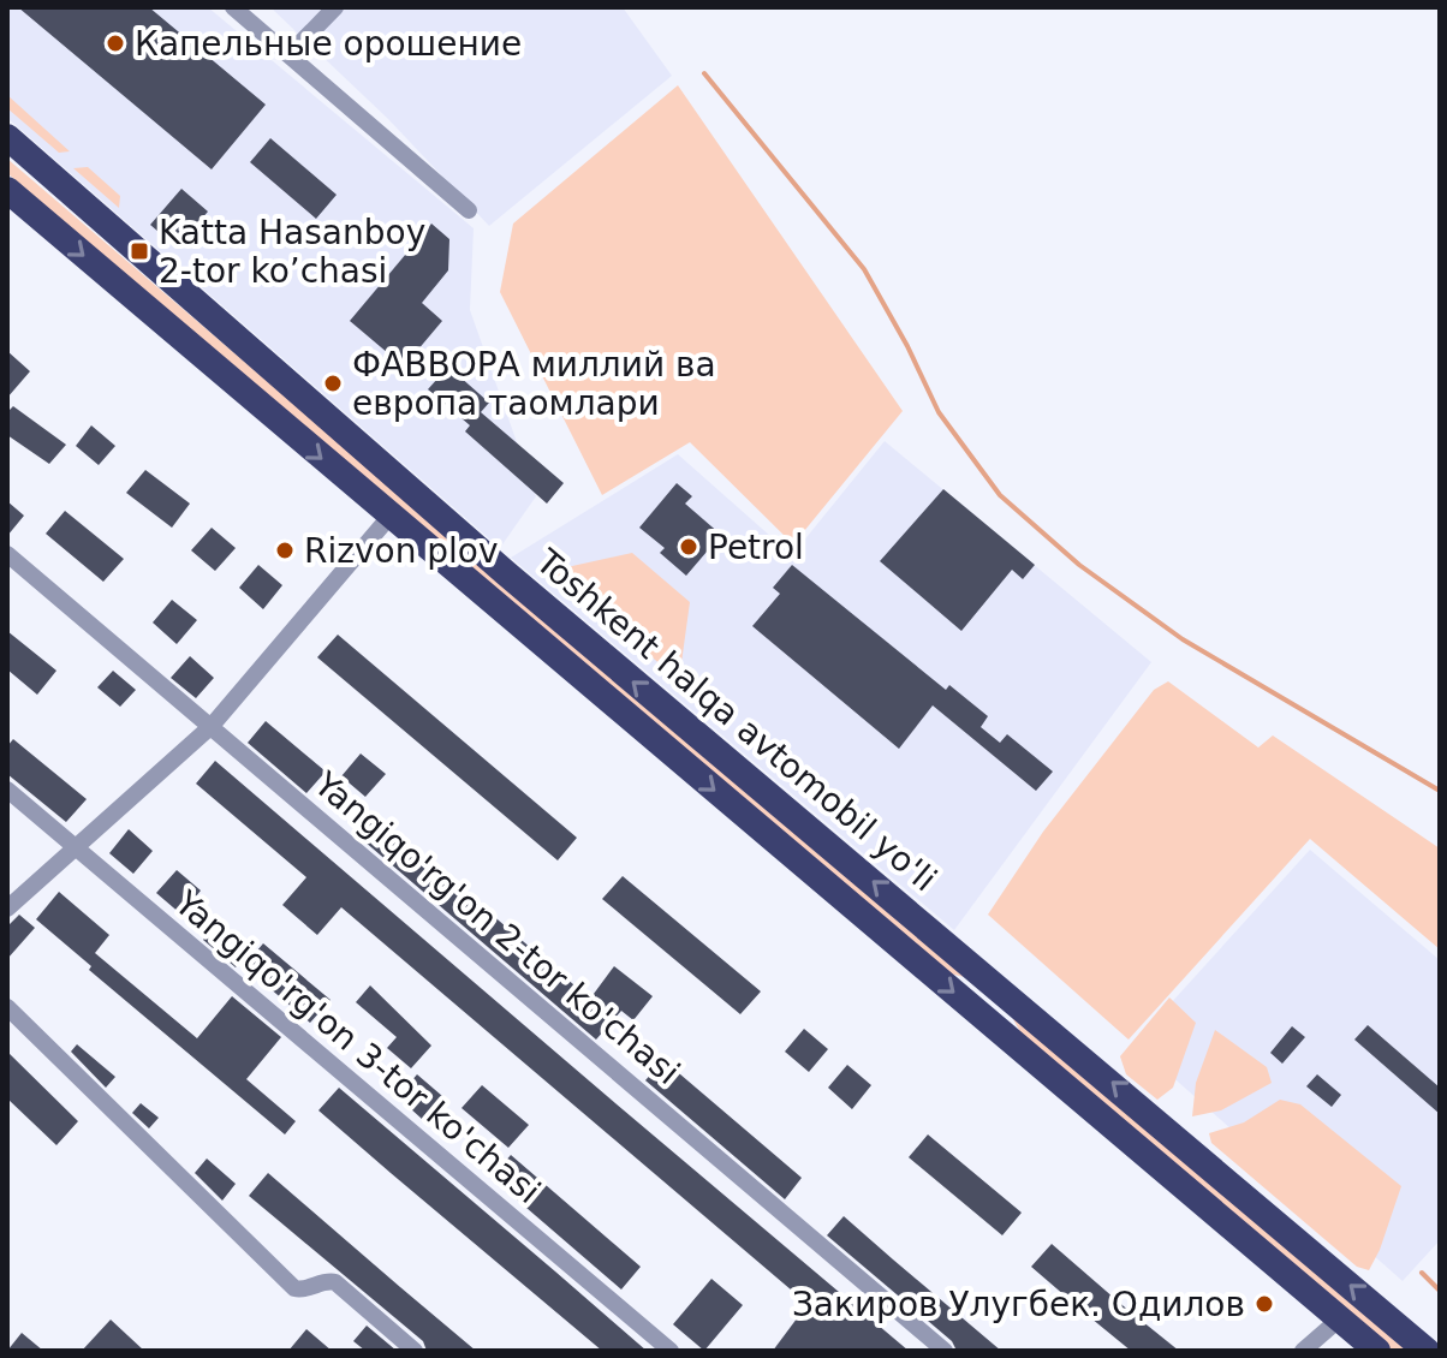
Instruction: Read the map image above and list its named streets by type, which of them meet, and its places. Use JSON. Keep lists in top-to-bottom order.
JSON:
{
  "streets": {
    "highway": ["Toshkent halqa avtomobil yo'li"],
    "street": ["Yangiqo'rg'on 2-tor ko'chasi", "Yangiqo'rg'on 3-tor ko'chasi"]
  },
  "places": {
    "other": [
      "Капельные орошение",
      "ФАВВОРА миллий ва европа таомлари",
      "Petrol",
      "Rizvon plov",
      "Закиров Улугбек. Одилов"
    ],
    "transit": ["Katta Hasanboy 2-tor ko’chasi"]
  }
}
